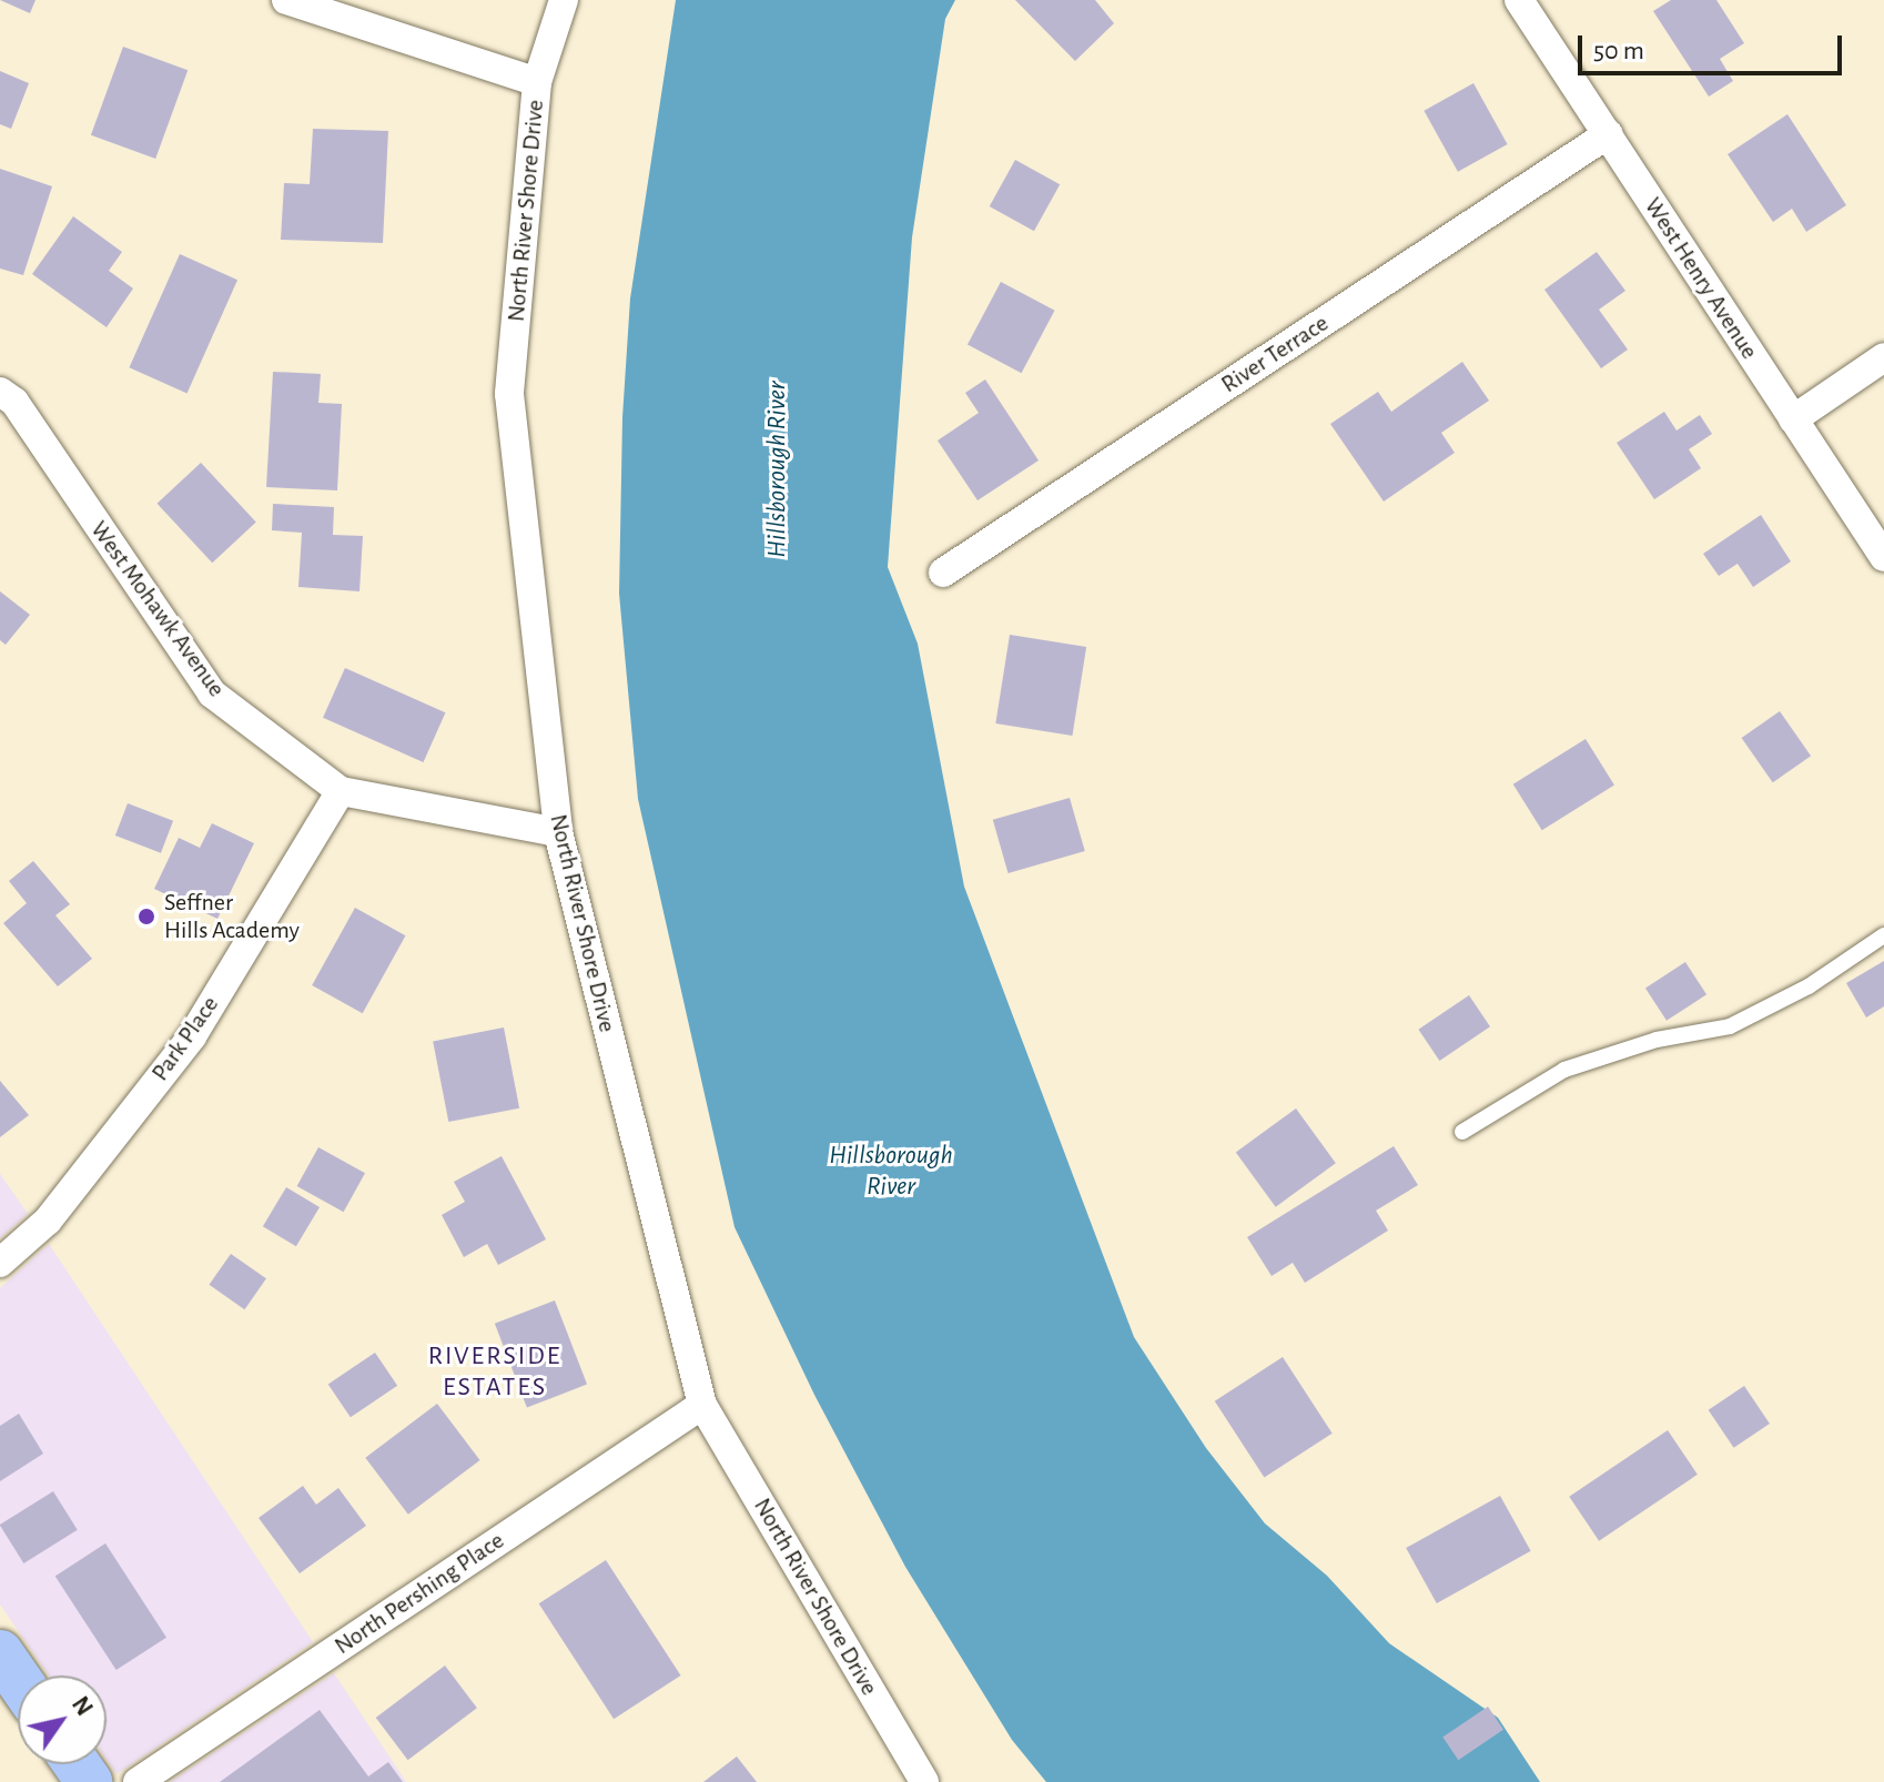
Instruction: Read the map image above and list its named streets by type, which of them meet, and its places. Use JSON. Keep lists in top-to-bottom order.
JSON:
{
  "streets": {
    "street": [
      "North River Shore Drive",
      "West Henry Avenue",
      "River Terrace",
      "West Mohawk Avenue",
      "Park Place",
      "North Pershing Place"
    ]
  },
  "crossings": [
    ["North River Shore Drive", "West Mohawk Avenue"],
    ["North River Shore Drive", "North Pershing Place"],
    ["West Henry Avenue", "River Terrace"],
    ["West Mohawk Avenue", "Park Place"]
  ],
  "districts": ["RIVERSIDE ESTATES"],
  "water": ["Hillsborough River"],
  "places": ["Seffner Hills Academy"],
  "scale_bar": "50 m",
  "north": "top right"
}
